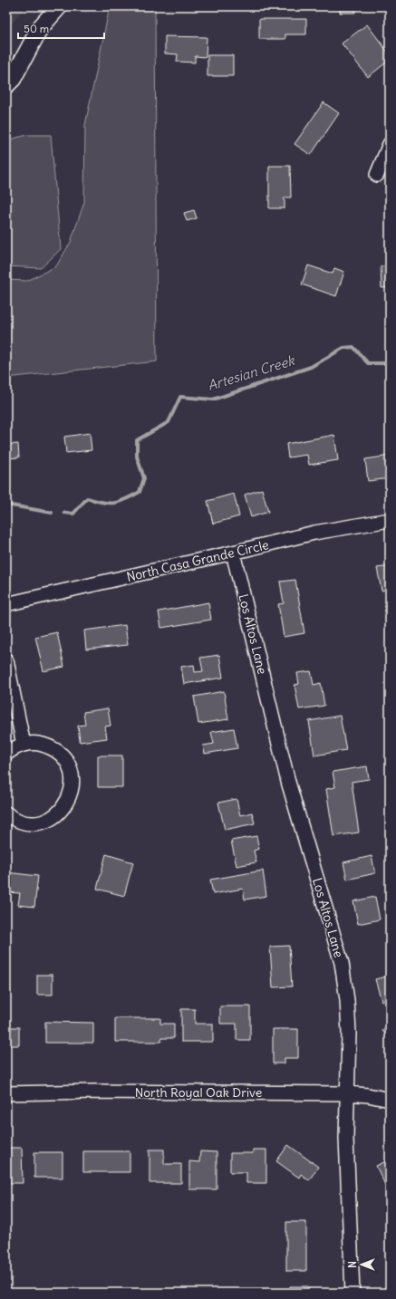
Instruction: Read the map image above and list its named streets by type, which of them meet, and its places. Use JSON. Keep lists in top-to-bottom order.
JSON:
{
  "streets": {
    "street": ["North Casa Grande Circle", "Los Altos Lane", "North Royal Oak Drive"]
  },
  "crossings": [
    ["North Casa Grande Circle", "Los Altos Lane"],
    ["Los Altos Lane", "North Royal Oak Drive"]
  ],
  "water": ["Artesian Creek"],
  "scale_bar": "50 m",
  "north": "left"
}
